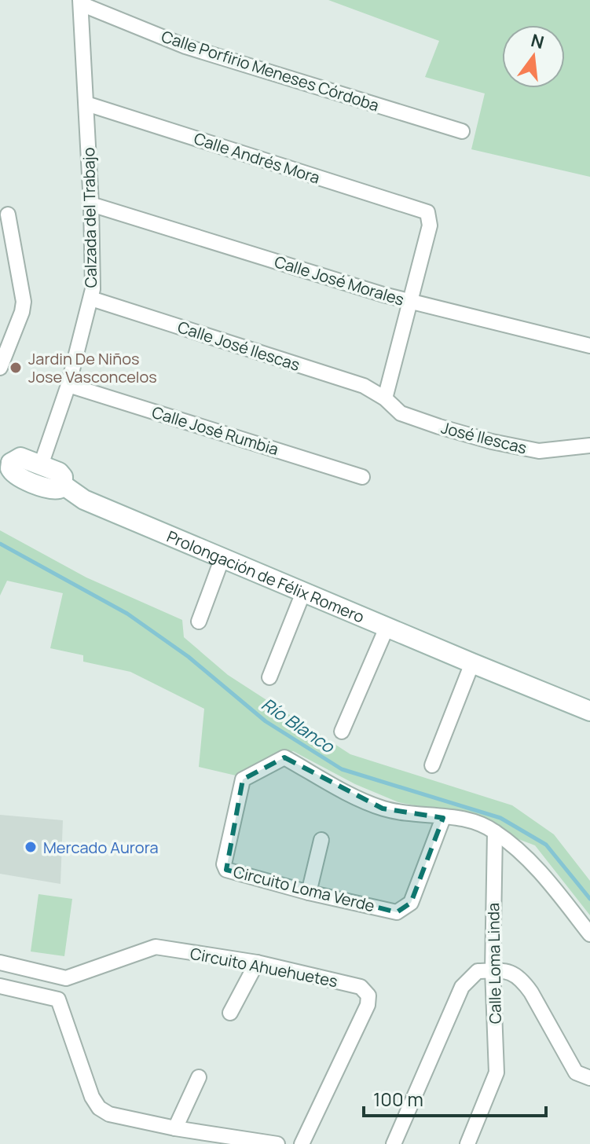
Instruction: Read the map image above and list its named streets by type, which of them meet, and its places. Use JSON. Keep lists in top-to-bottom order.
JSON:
{
  "streets": {
    "main road": ["Prolongación de Félix Romero"],
    "street": [
      "Calle Porfirio Meneses Córdoba",
      "Calle Andrés Mora",
      "Calzada del Trabajo",
      "Calle José Morales",
      "Calle José Ilescas",
      "Calle José Rumbia",
      "José Ilescas",
      "Circuito Loma Verde",
      "Calle Loma Linda",
      "Circuito Ahuehuetes"
    ]
  },
  "crossings": [
    ["Calle Porfirio Meneses Córdoba", "Calzada del Trabajo"],
    ["Calle Andrés Mora", "Calzada del Trabajo"],
    ["Calle Andrés Mora", "Calle José Morales"],
    ["Calzada del Trabajo", "Calle José Morales"],
    ["Calzada del Trabajo", "Calle José Ilescas"],
    ["Calzada del Trabajo", "Calle José Rumbia"],
    ["Calzada del Trabajo", "Prolongación de Félix Romero"],
    ["Calle José Ilescas", "José Ilescas"]
  ],
  "water": ["Río Blanco"],
  "places": ["Jardin De Niños Jose Vasconcelos", "Mercado Aurora"],
  "scale_bar": "100 m",
  "north": "top"
}
